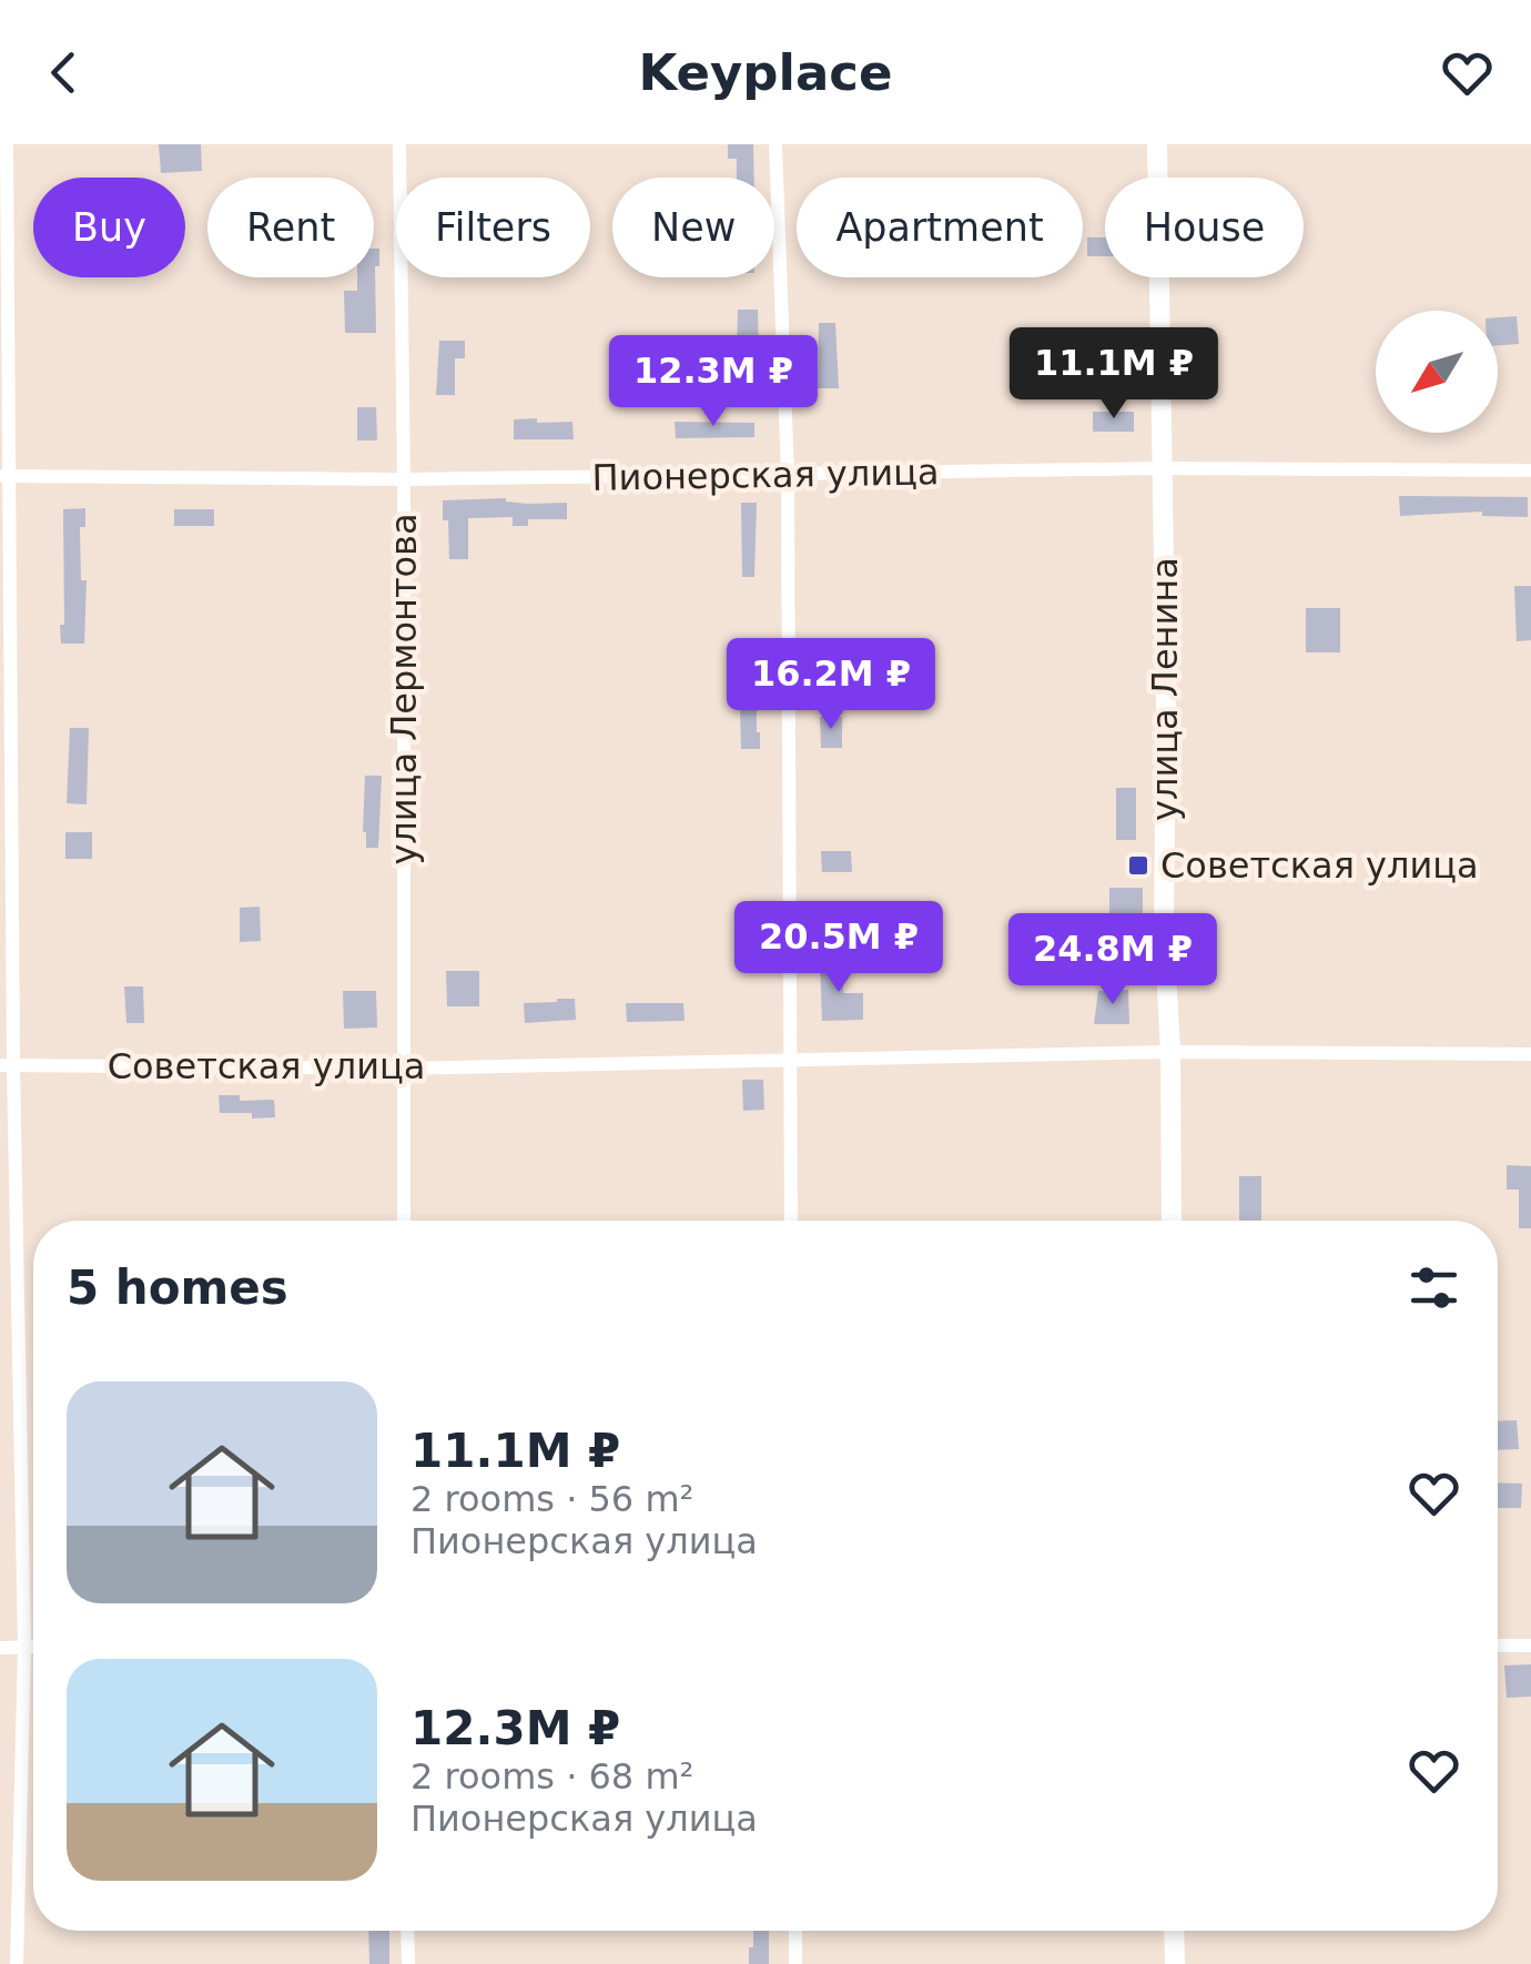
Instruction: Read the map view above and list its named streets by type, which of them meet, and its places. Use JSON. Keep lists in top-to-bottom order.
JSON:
{
  "streets": {
    "main road": ["улица Ленина"],
    "street": ["Пионерская улица", "улица Лермонтова", "Советская улица"]
  },
  "crossings": [
    ["Пионерская улица", "улица Лермонтова"],
    ["Пионерская улица", "улица Ленина"],
    ["улица Лермонтова", "Советская улица"],
    ["улица Ленина", "Советская улица"]
  ],
  "places": {
    "transit": ["Советская улица"]
  },
  "north": "bottom left",
  "page": {
    "header": "Keyplace",
    "chip": [
      "Buy",
      "Rent",
      "Filters",
      "New",
      "Apartment",
      "House"
    ],
    "price": [
      "11.1M ₽",
      "12.3M ₽",
      "16.2M ₽",
      "20.5M ₽",
      "24.8M ₽"
    ],
    "heading": "5 homes",
    "list": [
      {
        "name": "11.1M ₽",
        "note": "2 rooms · 56 m² · Пионерская улица"
      },
      {
        "name": "12.3M ₽",
        "note": "2 rooms · 68 m² · Пионерская улица"
      }
    ]
  }
}
